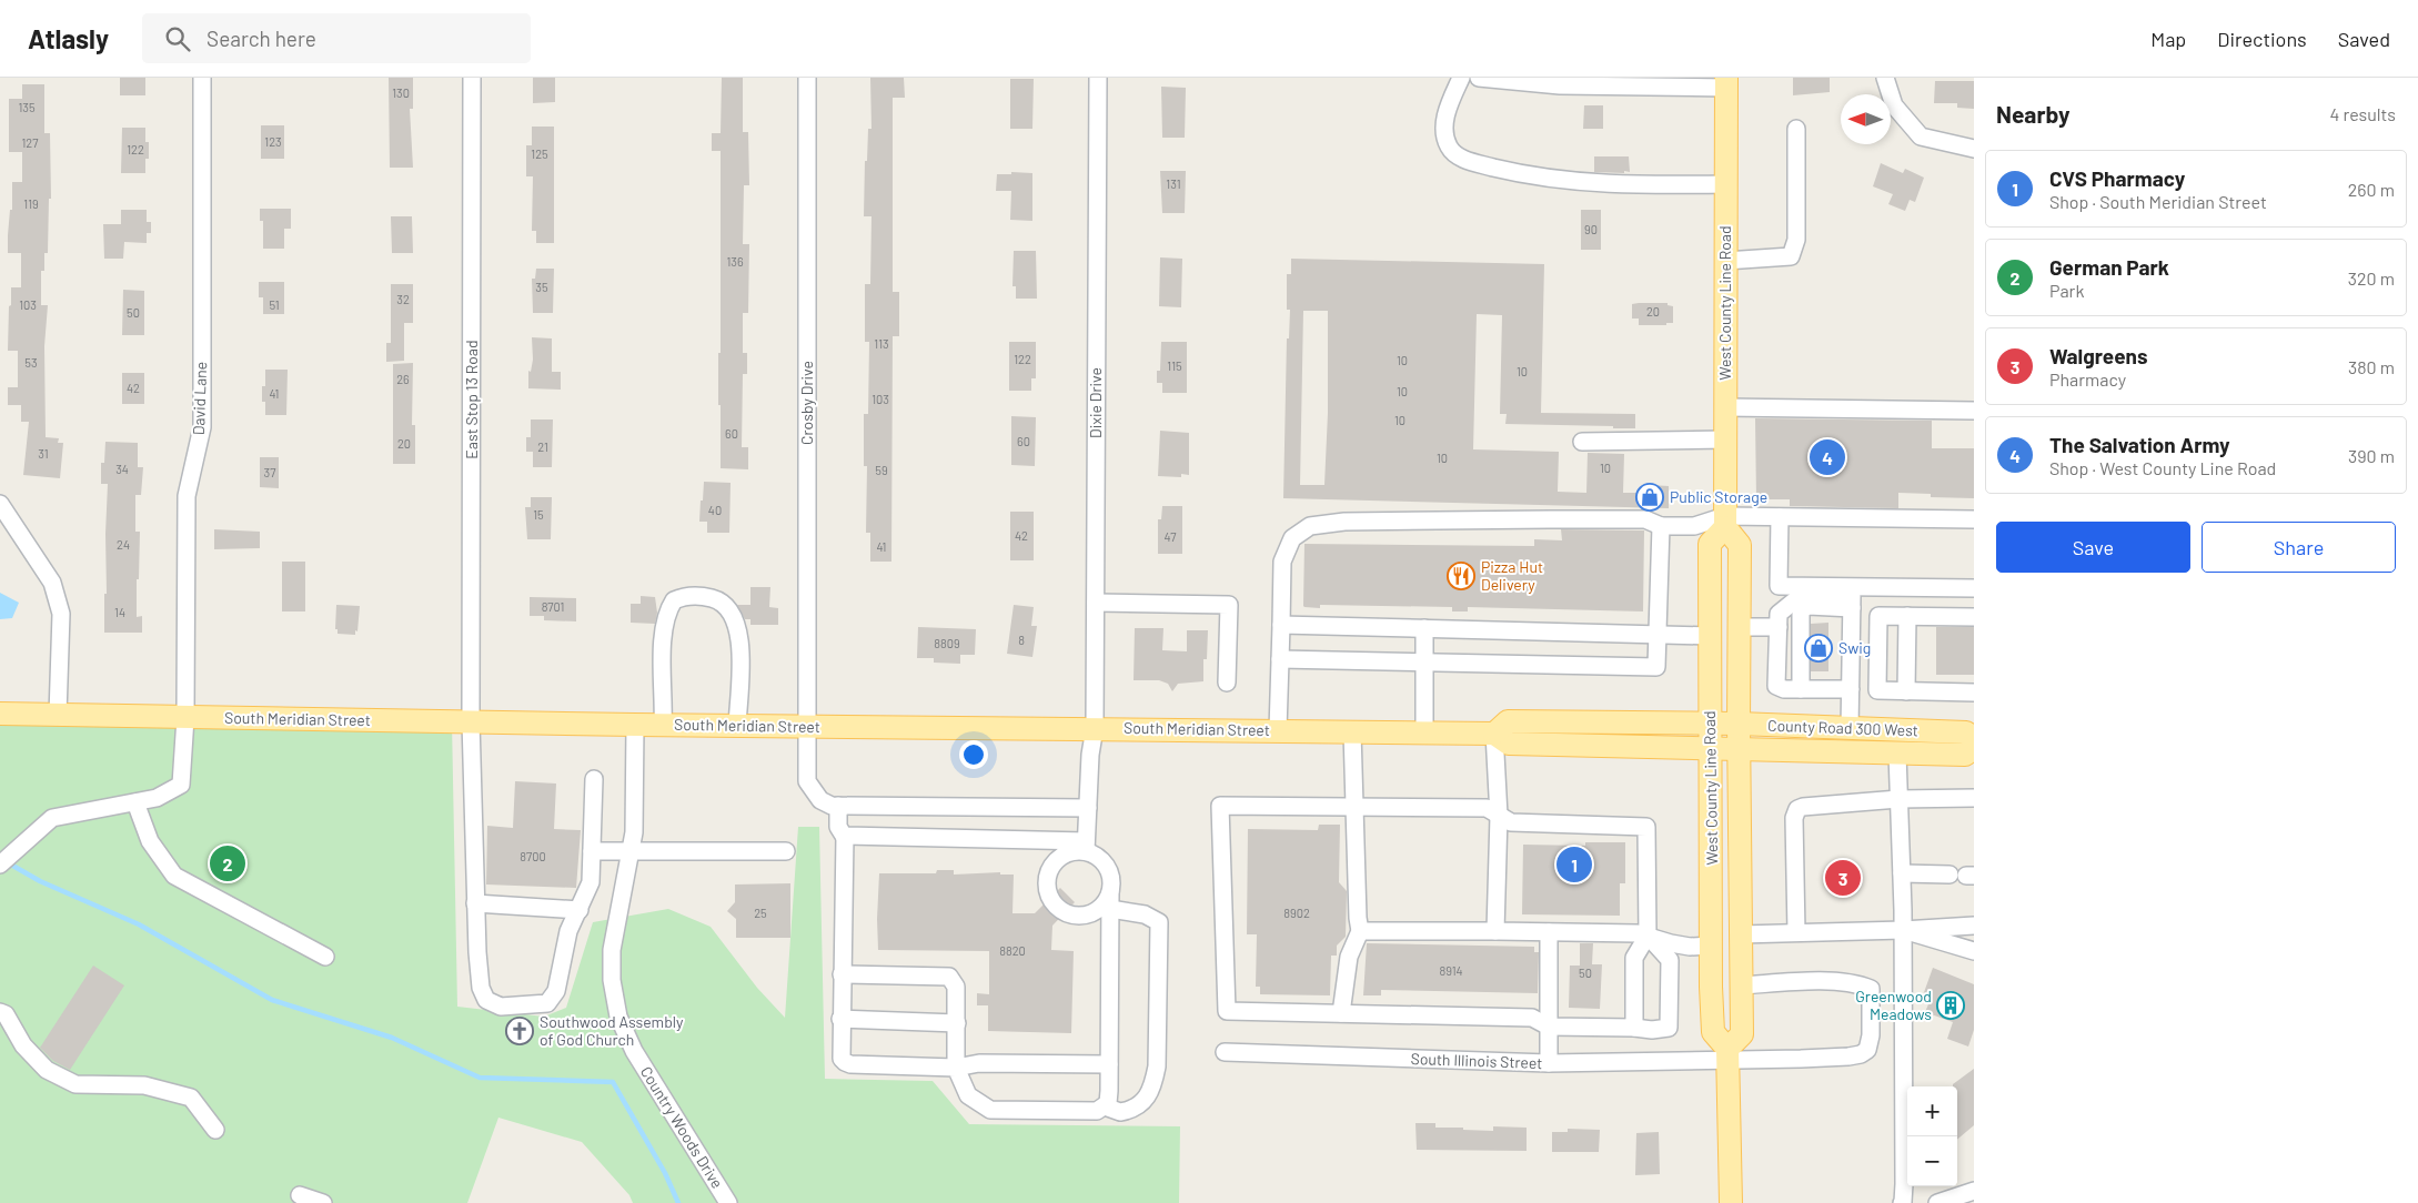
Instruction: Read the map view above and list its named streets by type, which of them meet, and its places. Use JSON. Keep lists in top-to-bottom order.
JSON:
{
  "streets": {
    "main road": ["West County Line Road", "South Meridian Street", "County Road 300 West"],
    "street": [
      "David Lane",
      "East Stop 13 Road",
      "Crosby Drive",
      "Dixie Drive",
      "South Illinois Street",
      "Country Woods Drive"
    ]
  },
  "crossings": [
    ["West County Line Road", "South Meridian Street"],
    ["West County Line Road", "County Road 300 West"],
    ["West County Line Road", "South Illinois Street"],
    ["David Lane", "South Meridian Street"],
    ["East Stop 13 Road", "South Meridian Street"],
    ["Crosby Drive", "South Meridian Street"],
    ["Dixie Drive", "South Meridian Street"],
    ["South Meridian Street", "County Road 300 West"],
    ["South Meridian Street", "Country Woods Drive"]
  ],
  "places": {
    "shop": ["Public Storage", "Swig"],
    "restaurant": ["Pizza Hut Delivery"],
    "building": ["Greenwood Meadows"],
    "church": ["Southwood Assembly of God Church"]
  },
  "house_numbers": [
    "130",
    "135",
    "123",
    "127",
    "122",
    "125",
    "131",
    "119",
    "90",
    "136",
    "35",
    "32",
    "103",
    "51",
    "20",
    "50",
    "113",
    "122",
    "10",
    "53",
    "115",
    "10",
    "26",
    "42",
    "10",
    "41",
    "103",
    "10",
    "60",
    "60",
    "20",
    "21",
    "31",
    "10",
    "10",
    "34",
    "59",
    "37",
    "40",
    "15",
    "42",
    "47",
    "24",
    "41",
    "8701",
    "14",
    "8",
    "8809",
    "8700",
    "25",
    "8902",
    "8820",
    "8914",
    "50"
  ],
  "north": "left",
  "page": {
    "header": "Atlasly",
    "search": "Search here",
    "nav": ["Map", "Directions", "Saved"],
    "heading": ["Nearby", "4 results"],
    "list": [
      {
        "mark": "1",
        "name": "CVS Pharmacy",
        "note": "Shop · South Meridian Street",
        "value": "260 m"
      },
      {
        "mark": "2",
        "name": "German Park",
        "note": "Park",
        "value": "320 m"
      },
      {
        "mark": "3",
        "name": "Walgreens",
        "note": "Pharmacy",
        "value": "380 m"
      },
      {
        "mark": "4",
        "name": "The Salvation Army",
        "note": "Shop · West County Line Road",
        "value": "390 m"
      }
    ],
    "pins": [
      "4",
      "2",
      "1",
      "3"
    ],
    "buttons": ["Save", "Share"],
    "map_buttons": ["+", "−"]
  }
}
